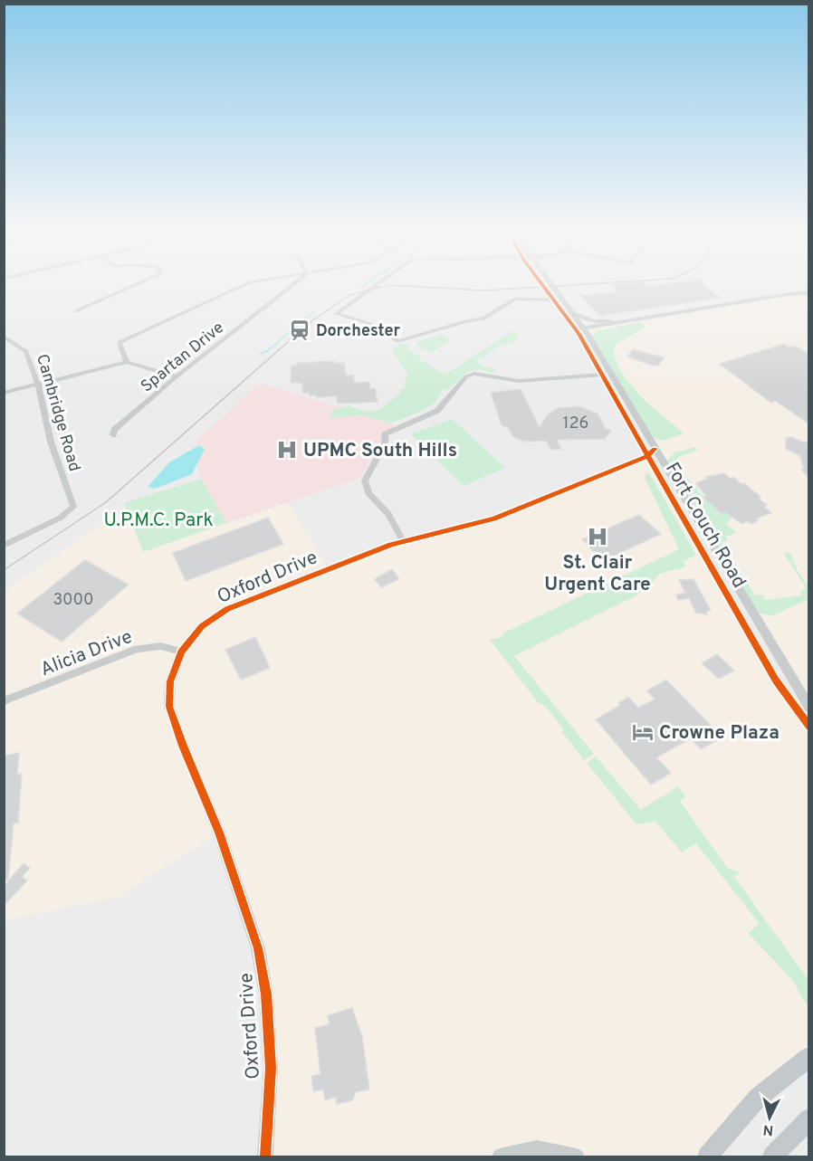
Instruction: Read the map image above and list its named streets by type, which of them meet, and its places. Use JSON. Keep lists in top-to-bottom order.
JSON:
{
  "streets": {
    "street": [
      "Spartan Drive",
      "Cambridge Road",
      "Fort Couch Road",
      "Oxford Drive",
      "Alicia Drive"
    ]
  },
  "crossings": [
    ["Fort Couch Road", "Oxford Drive"],
    ["Oxford Drive", "Alicia Drive"]
  ],
  "parks": ["U.P.M.C. Park"],
  "places": {
    "station": ["Dorchester"],
    "hospital": ["UPMC South Hills", "St. Clair Urgent Care"],
    "hotel": ["Crowne Plaza"]
  },
  "house_numbers": ["126", "3000"],
  "north": "bottom"
}
